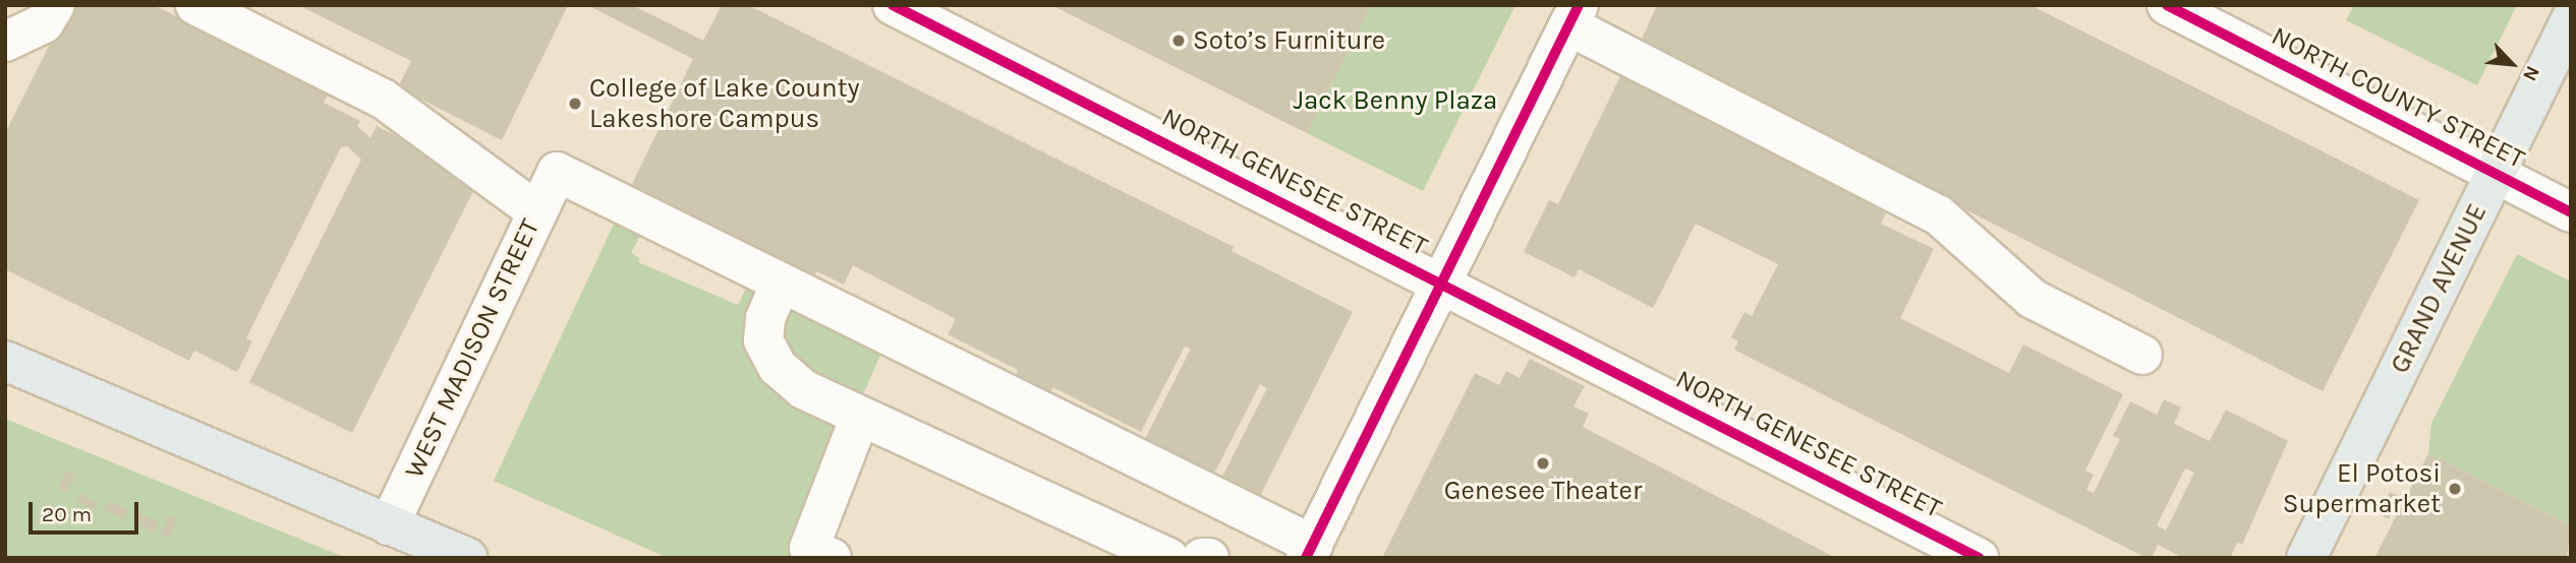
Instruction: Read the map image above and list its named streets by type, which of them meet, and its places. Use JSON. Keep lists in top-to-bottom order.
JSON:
{
  "streets": {
    "main road": ["GRAND AVENUE"],
    "street": ["NORTH COUNTY STREET", "NORTH GENESEE STREET", "WEST MADISON STREET"]
  },
  "crossings": [
    ["NORTH COUNTY STREET", "GRAND AVENUE"]
  ],
  "parks": ["Jack Benny Plaza"],
  "places": [
    "Soto’s Furniture",
    "College of Lake County Lakeshore Campus",
    "Genesee Theater",
    "El Potosi Supermarket"
  ],
  "scale_bar": "20 m",
  "north": "bottom right"
}
